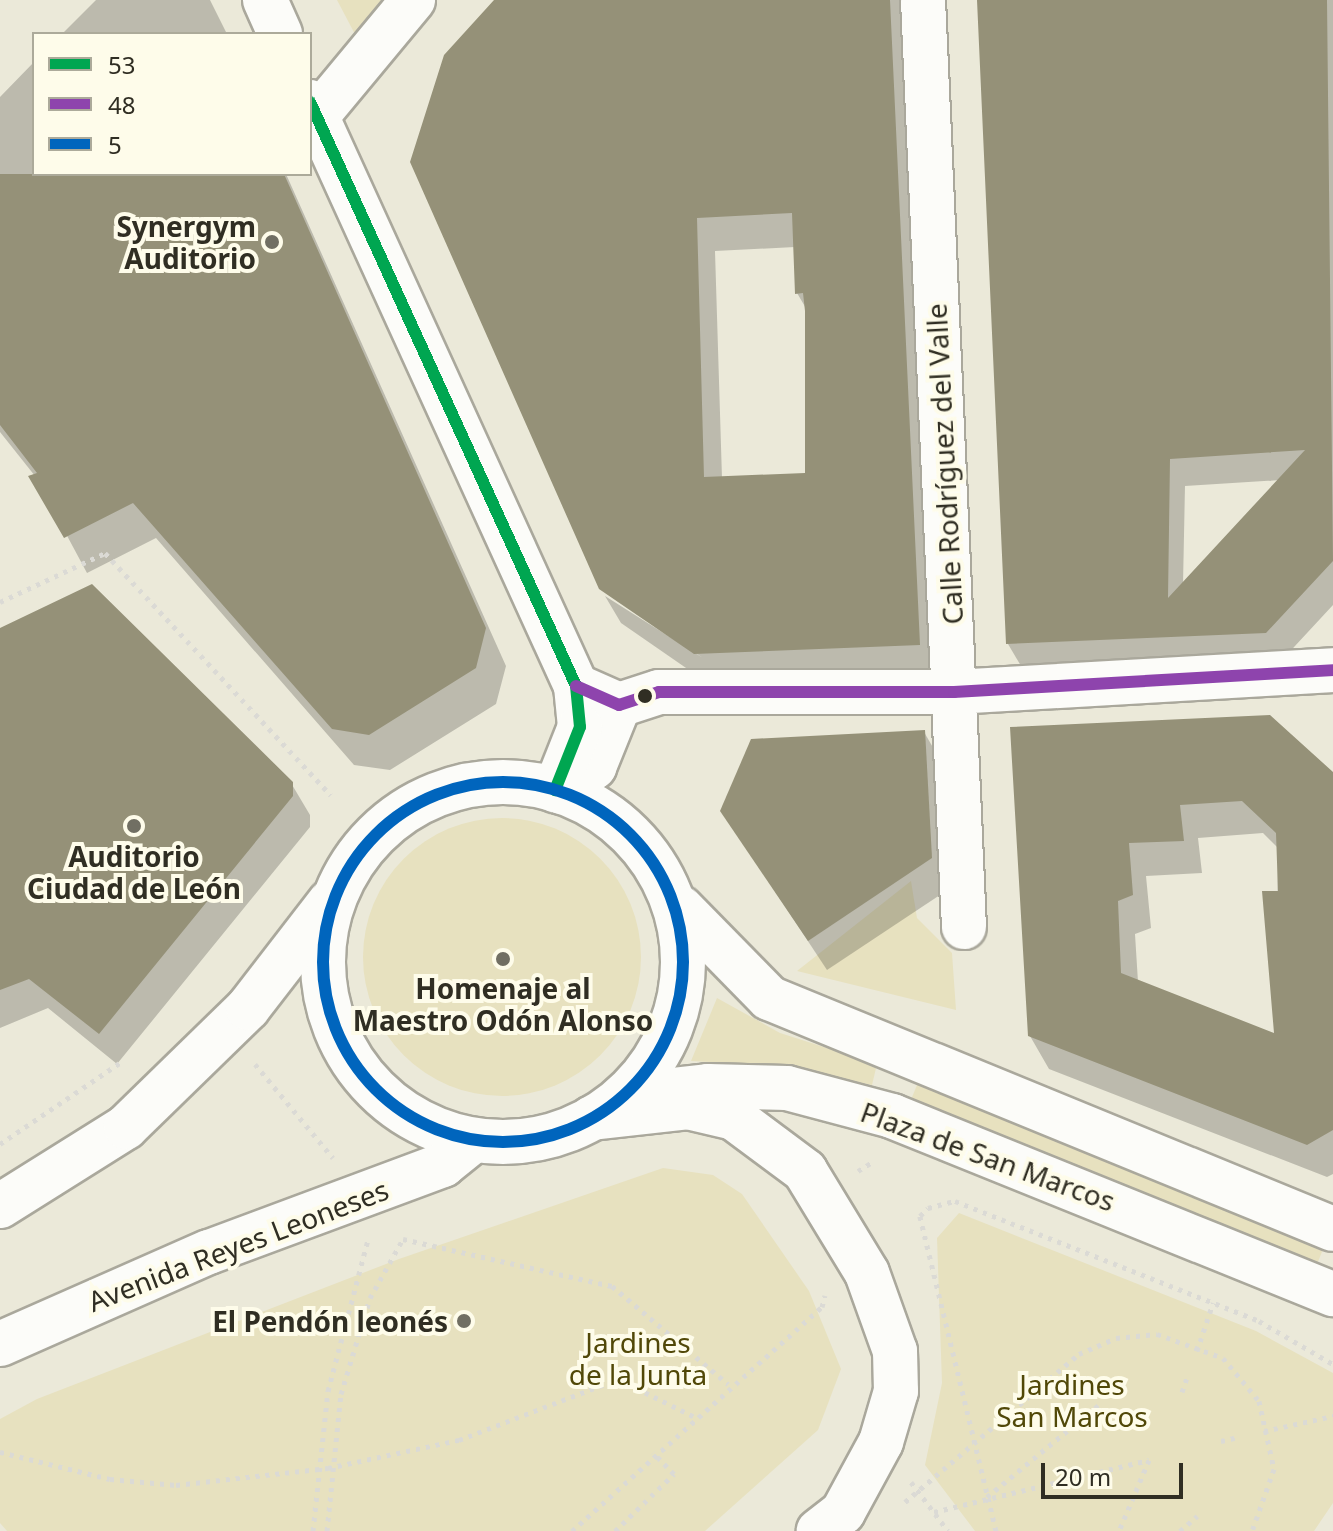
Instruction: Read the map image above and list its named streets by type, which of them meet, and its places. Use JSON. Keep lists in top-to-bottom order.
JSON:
{
  "streets": {
    "main road": ["Calle Rodríguez del Valle", "Plaza de San Marcos", "Avenida Reyes Leoneses"]
  },
  "parks": ["Jardines de la Junta", "Jardines San Marcos"],
  "places": [
    "Synergym Auditorio",
    "Auditorio Ciudad de León",
    "Homenaje al Maestro Odón Alonso",
    "El Pendón leonés"
  ],
  "lines": ["transit line 53", "transit line 48", "transit line 5"],
  "legend": ["53", "48", "5"],
  "scale_bar": "20 m"
}
